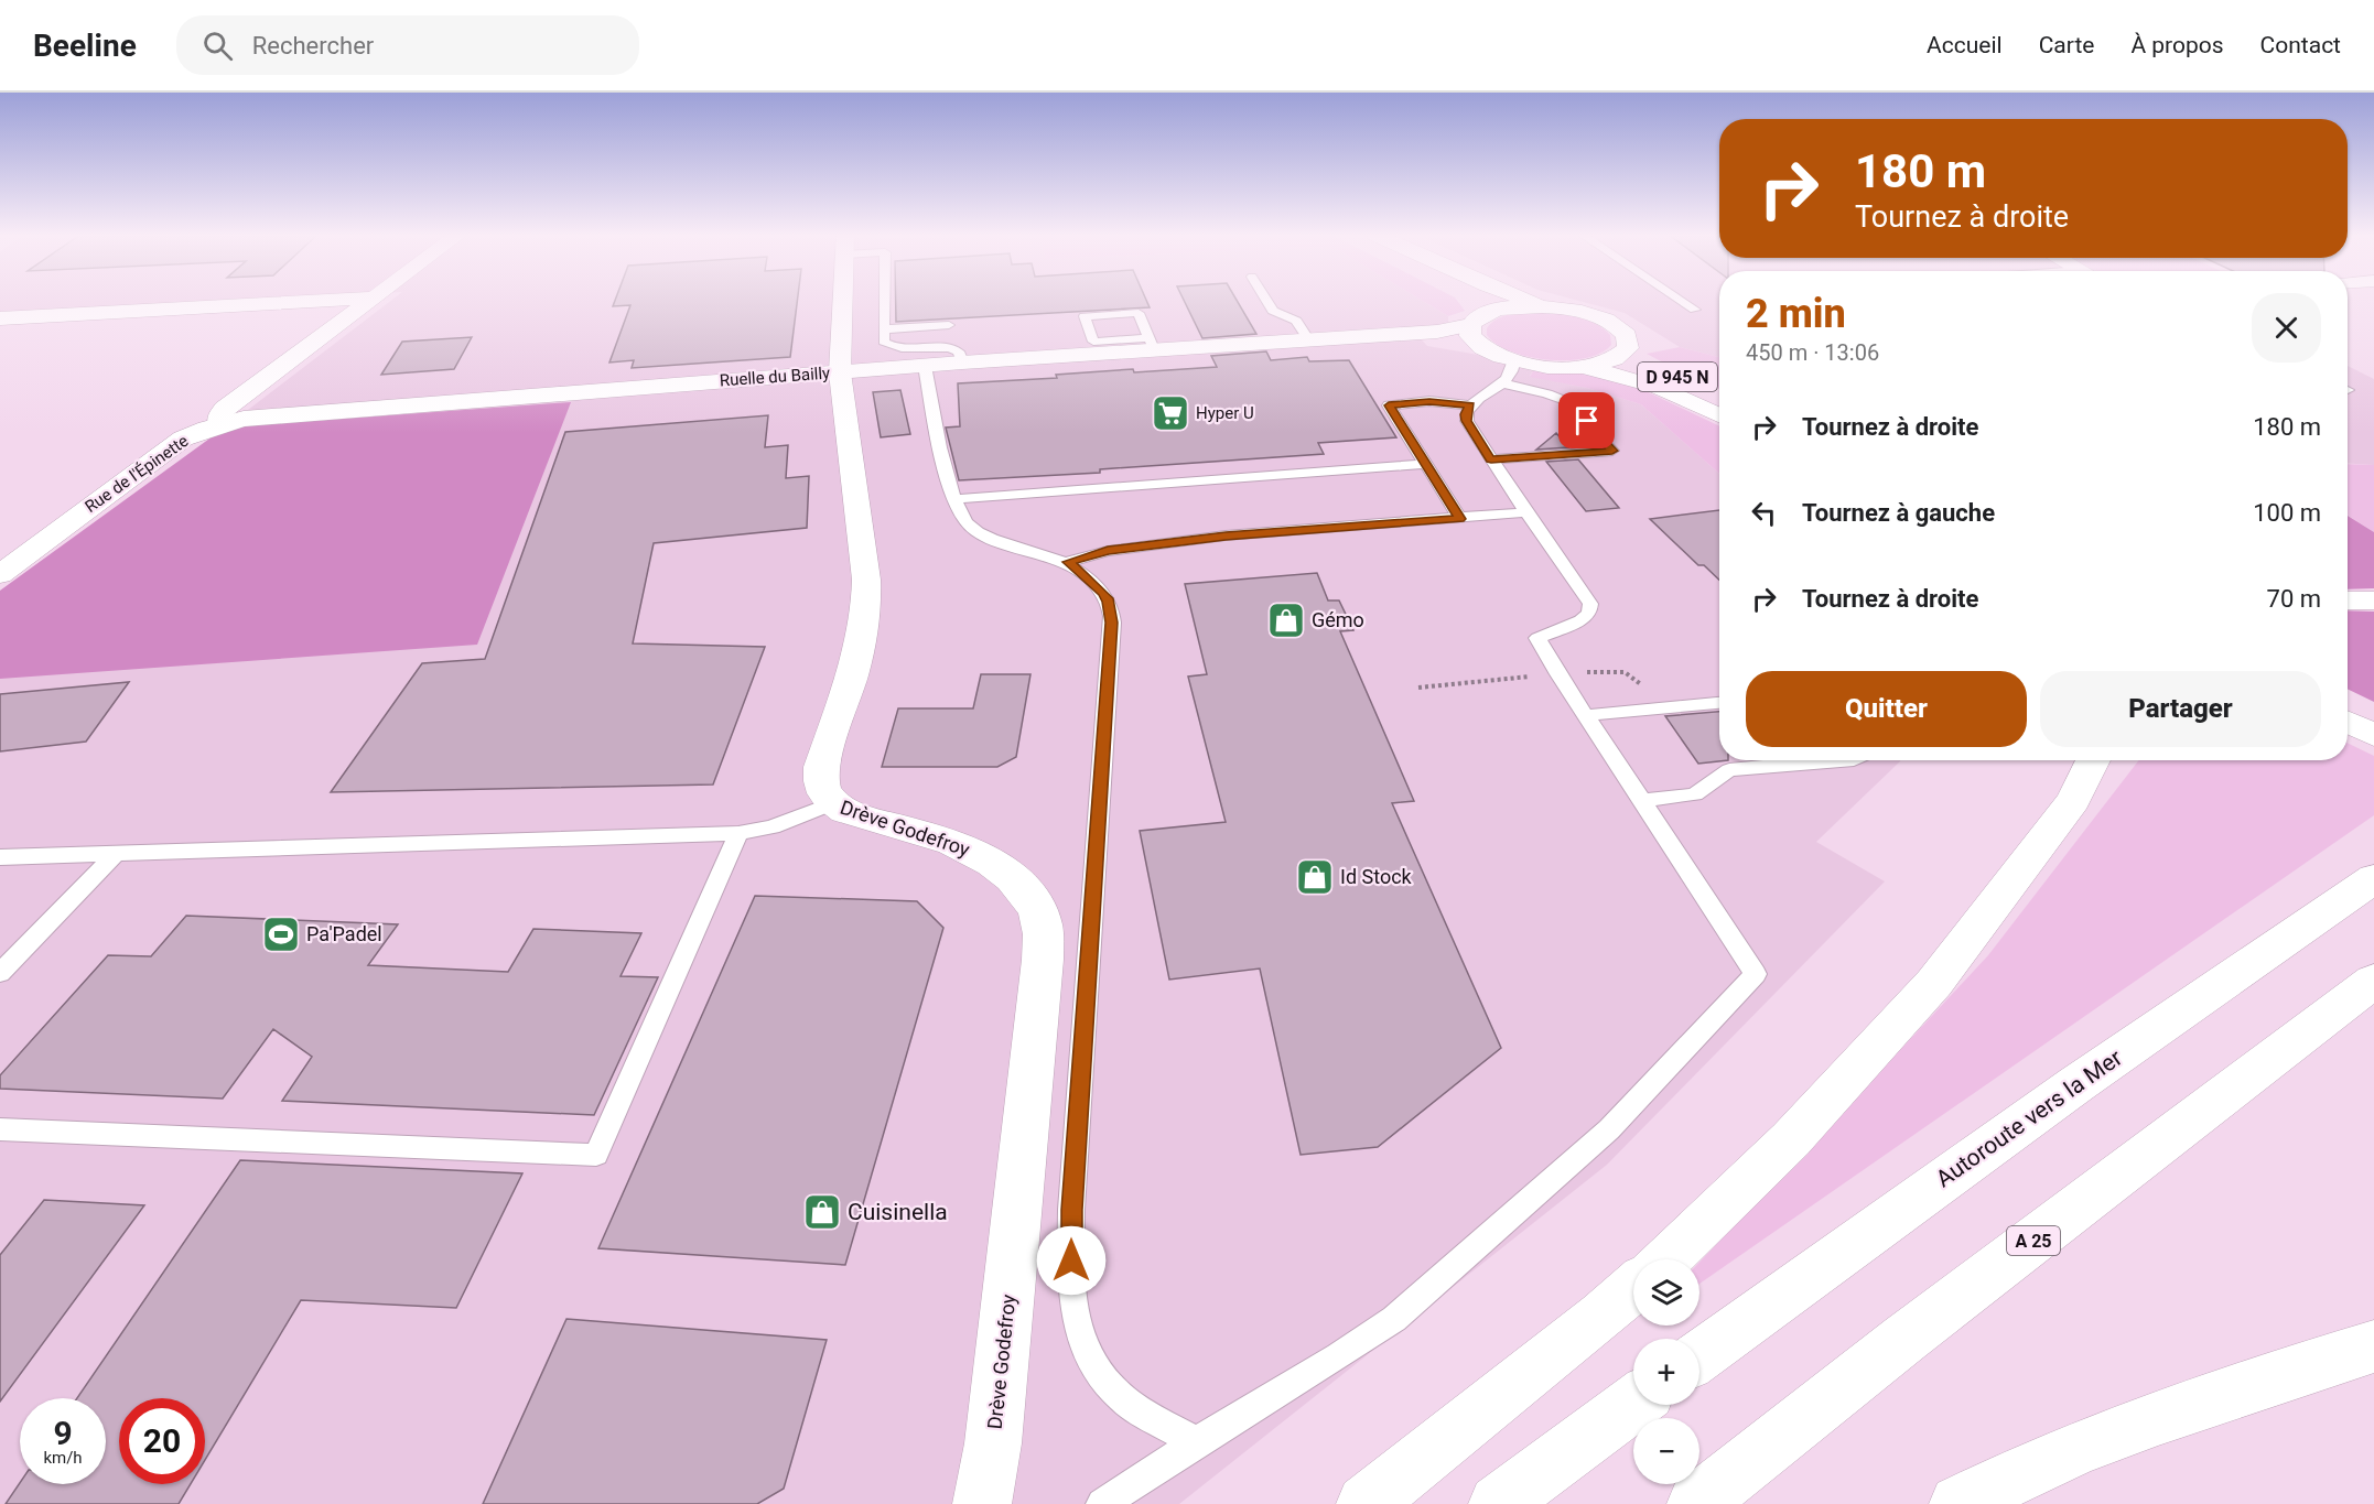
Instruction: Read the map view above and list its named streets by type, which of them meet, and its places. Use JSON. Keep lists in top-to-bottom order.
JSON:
{
  "streets": {
    "main road": [
      "Ruelle du Bailly",
      "D 945 N",
      "Rue de l'Épinette",
      "Drève Godefroy",
      "Autoroute vers la Mer",
      "A 25"
    ]
  },
  "crossings": [
    ["Ruelle du Bailly", "D 945 N"],
    ["Ruelle du Bailly", "Rue de l'Épinette"],
    ["Ruelle du Bailly", "Drève Godefroy"]
  ],
  "places": {
    "supermarket": ["Hyper U"],
    "shop": ["Gémo", "Id Stock", "Cuisinella"],
    "sports": ["Pa'Padel"]
  },
  "page": {
    "header": "Beeline",
    "search": "Rechercher",
    "nav": [
      "Accueil",
      "Carte",
      "À propos",
      "Contact"
    ],
    "turn": ["180 m", "Tournez à droite"],
    "heading": ["2 min", "450 m · 13:06"],
    "list": [
      {
        "name": "Tournez à droite",
        "value": "180 m"
      },
      {
        "name": "Tournez à gauche",
        "value": "100 m"
      },
      {
        "name": "Tournez à droite",
        "value": "70 m"
      }
    ],
    "buttons": ["Quitter", "Partager"],
    "map_buttons": ["+", "−"],
    "speed": "9 km/h",
    "limit": "20"
  }
}
